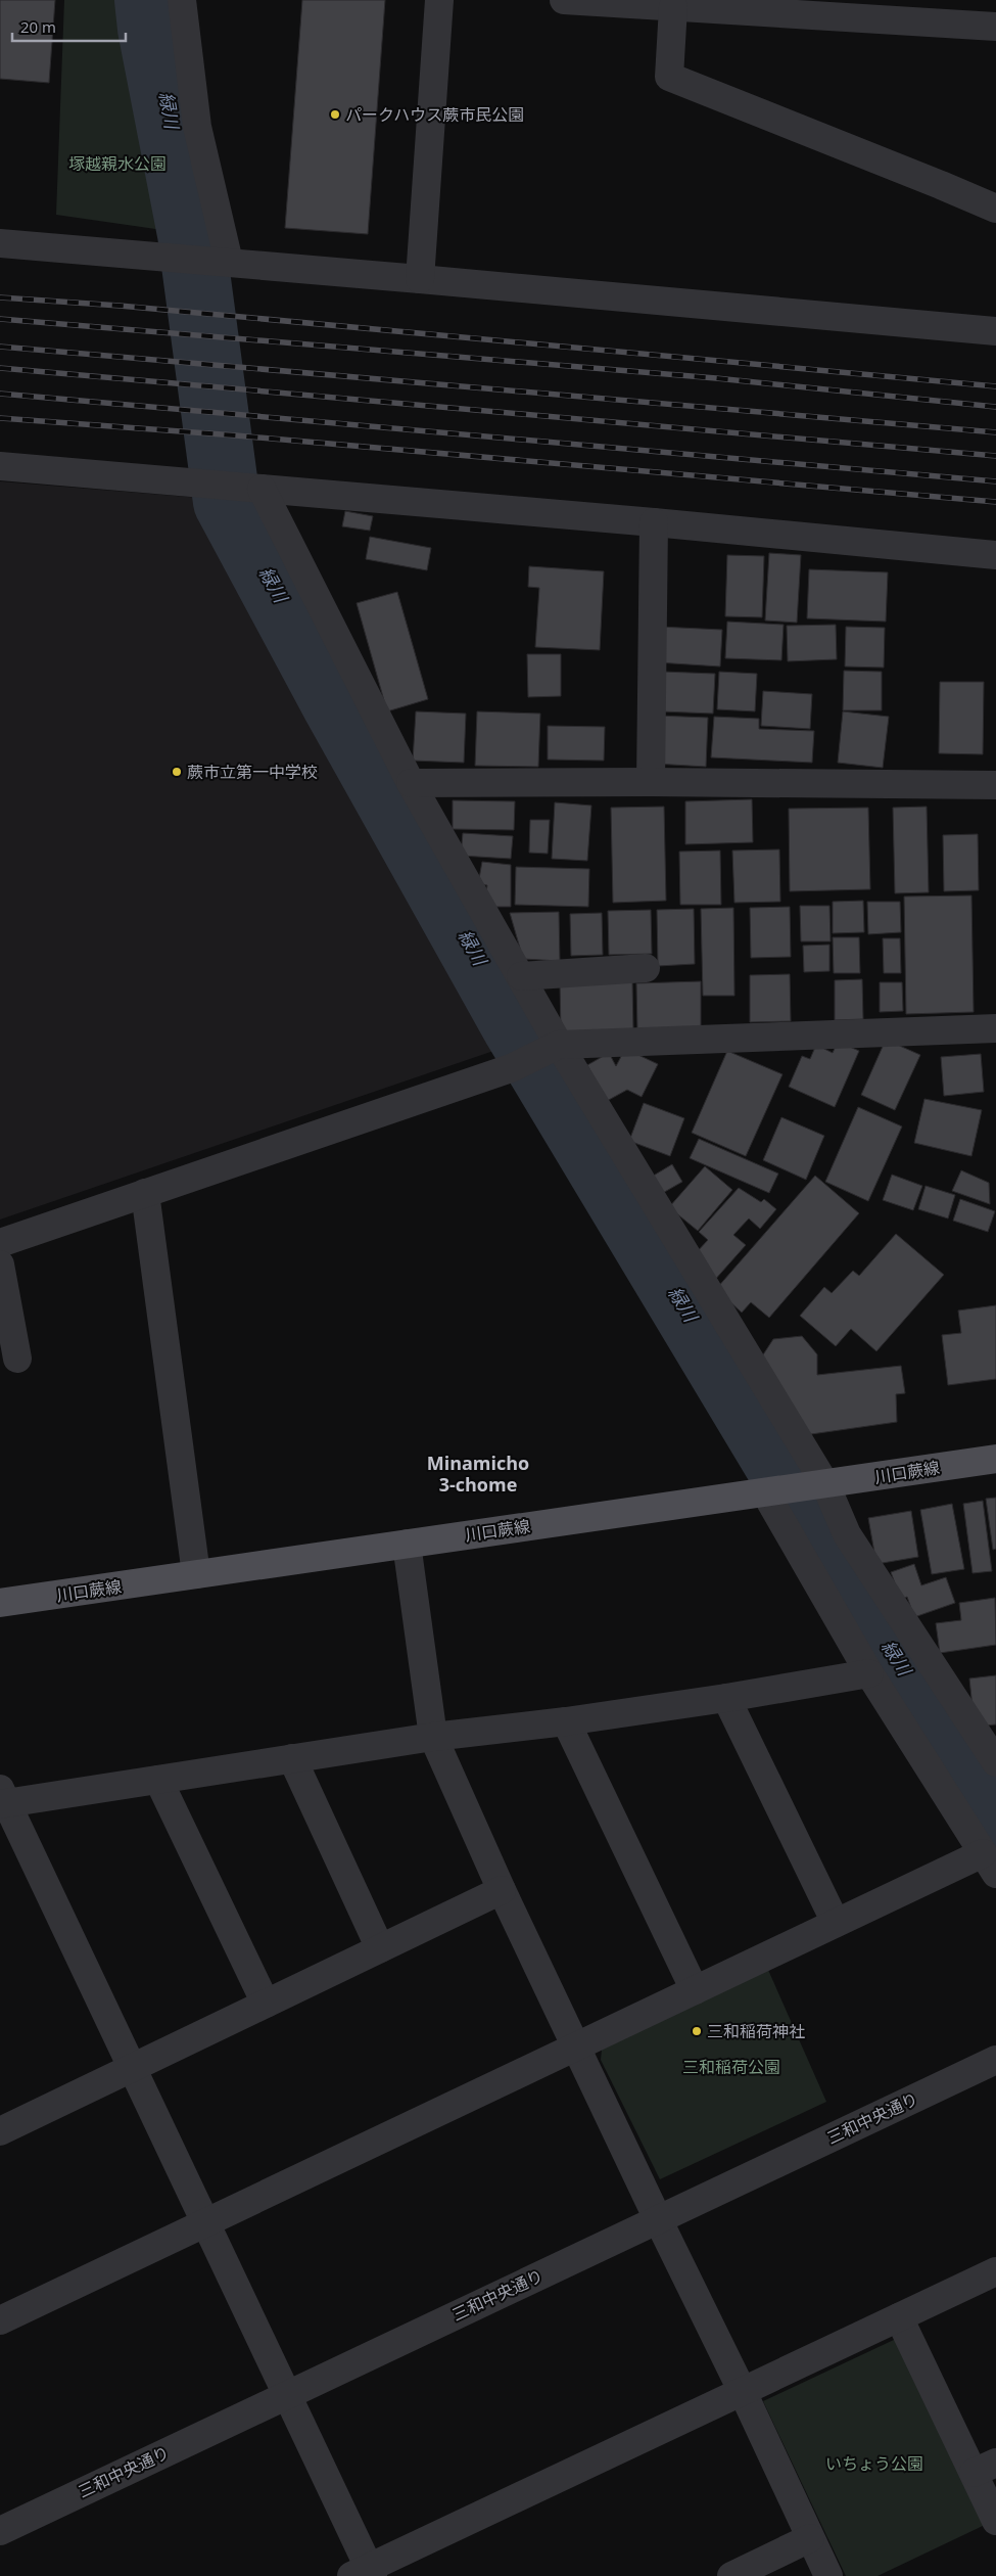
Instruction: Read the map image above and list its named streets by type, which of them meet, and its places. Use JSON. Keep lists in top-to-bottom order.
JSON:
{
  "streets": {
    "main road": ["川口蕨線"],
    "street": ["三和中央通り"]
  },
  "districts": ["Minamicho 3-chome"],
  "water": ["緑川"],
  "parks": ["塚越親水公園", "三和稲荷公園", "いちょう公園"],
  "places": ["パークハウス蕨市民公園", "蕨市立第一中学校", "三和稲荷神社"],
  "scale_bar": "20 m"
}
